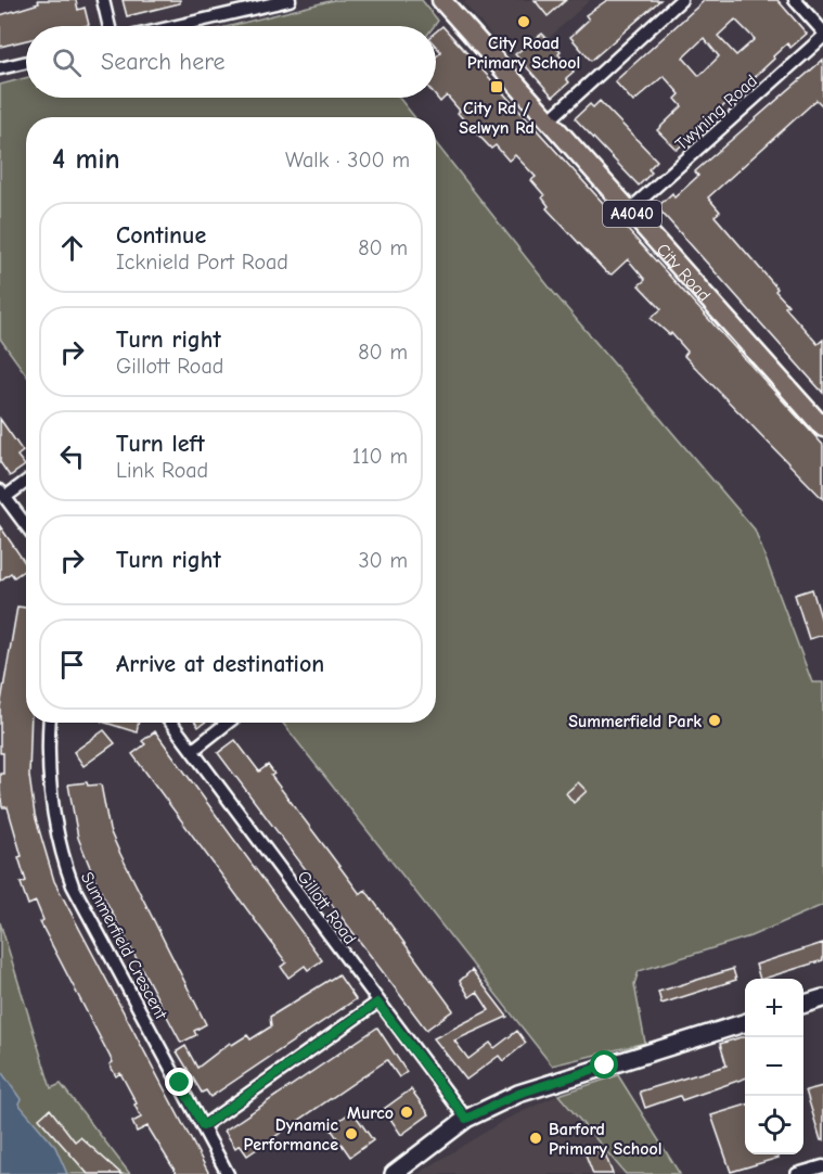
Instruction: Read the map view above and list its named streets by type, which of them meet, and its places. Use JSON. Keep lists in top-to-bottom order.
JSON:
{
  "streets": {
    "main road": ["A4040", "City Road"],
    "street": ["Twyning Road", "Gillott Road", "Summerfield Crescent"]
  },
  "crossings": [
    ["Twyning Road", "City Road"]
  ],
  "places": {
    "other": [
      "City Road Primary School",
      "Summerfield Park",
      "Murco",
      "Dynamic Performance",
      "Barford Primary School"
    ],
    "transit": ["City Rd / Selwyn Rd"]
  },
  "page": {
    "search": "Search here",
    "heading": ["4 min", "Walk · 300 m"],
    "list": [
      ["Continue", "Icknield Port Road", "80 m"],
      ["Turn right", "Gillott Road", "80 m"],
      ["Turn left", "Link Road", "110 m"],
      ["Turn right", "30 m"],
      "Arrive at destination"
    ],
    "map_buttons": ["+", "−"]
  }
}
